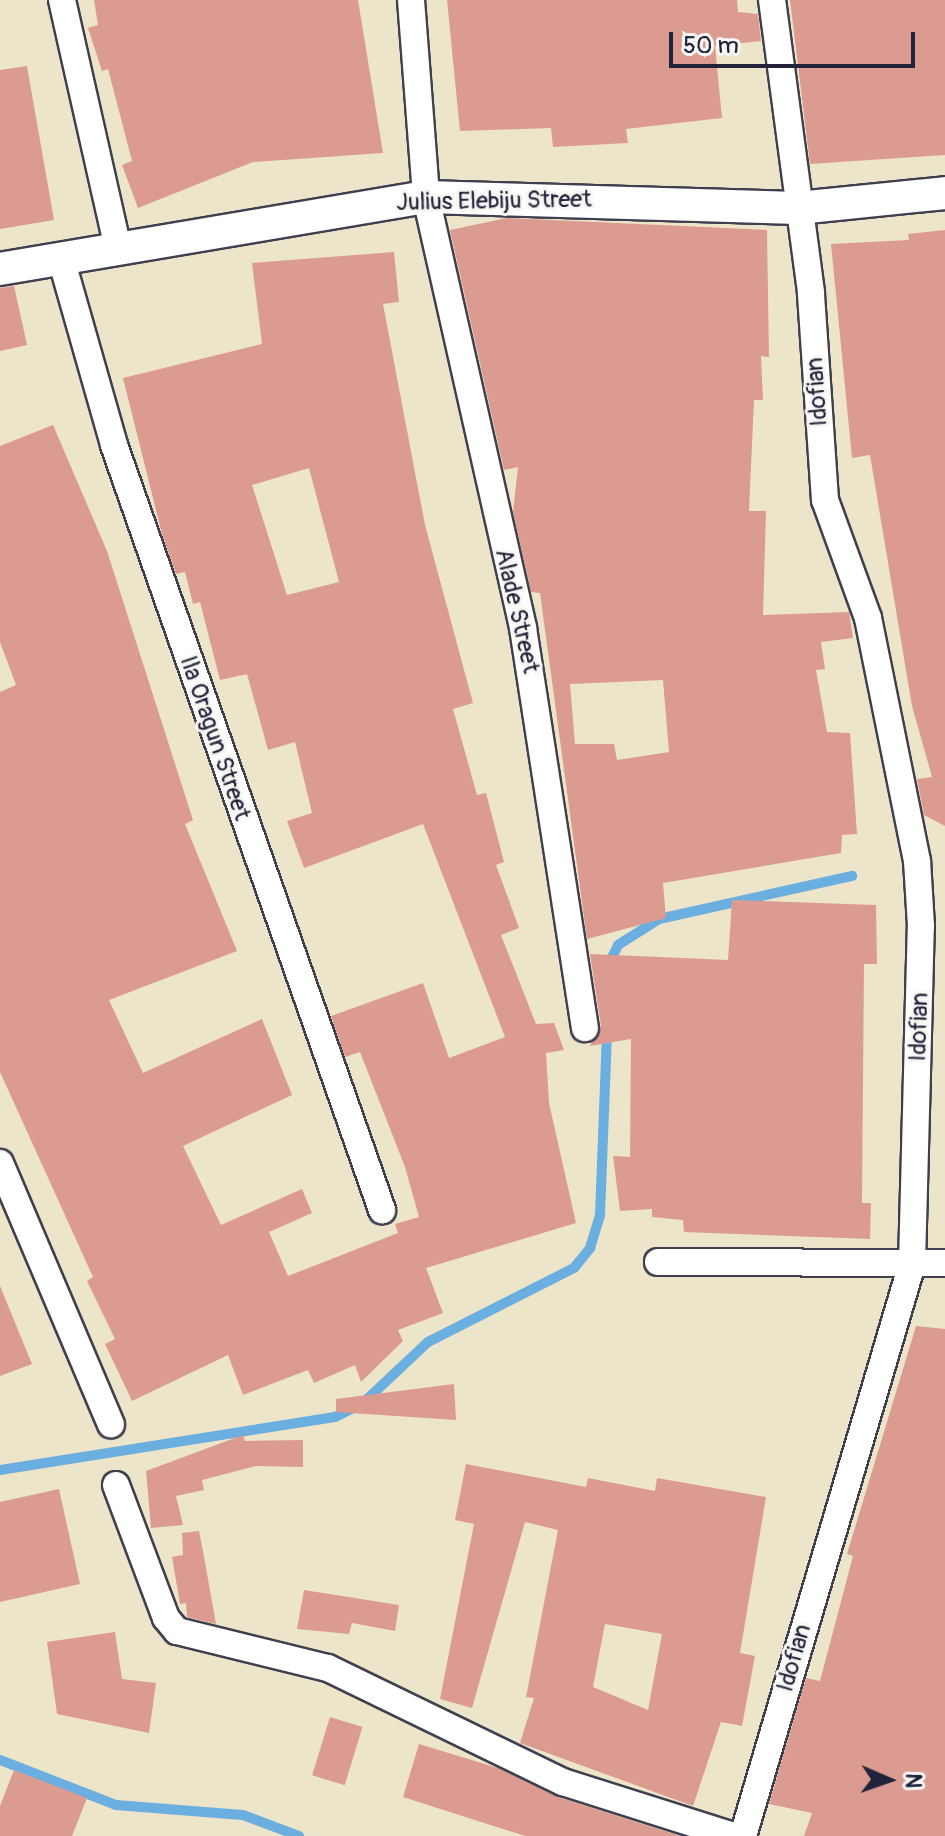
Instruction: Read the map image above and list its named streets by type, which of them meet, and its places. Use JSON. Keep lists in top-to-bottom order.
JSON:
{
  "streets": {
    "street": [
      "Julius Elebiju Street",
      "Idofian",
      "Alade Street",
      "Ila Oragun Street"
    ]
  },
  "crossings": [
    ["Julius Elebiju Street", "Idofian"],
    ["Julius Elebiju Street", "Alade Street"],
    ["Julius Elebiju Street", "Ila Oragun Street"]
  ],
  "scale_bar": "50 m",
  "north": "right"
}
